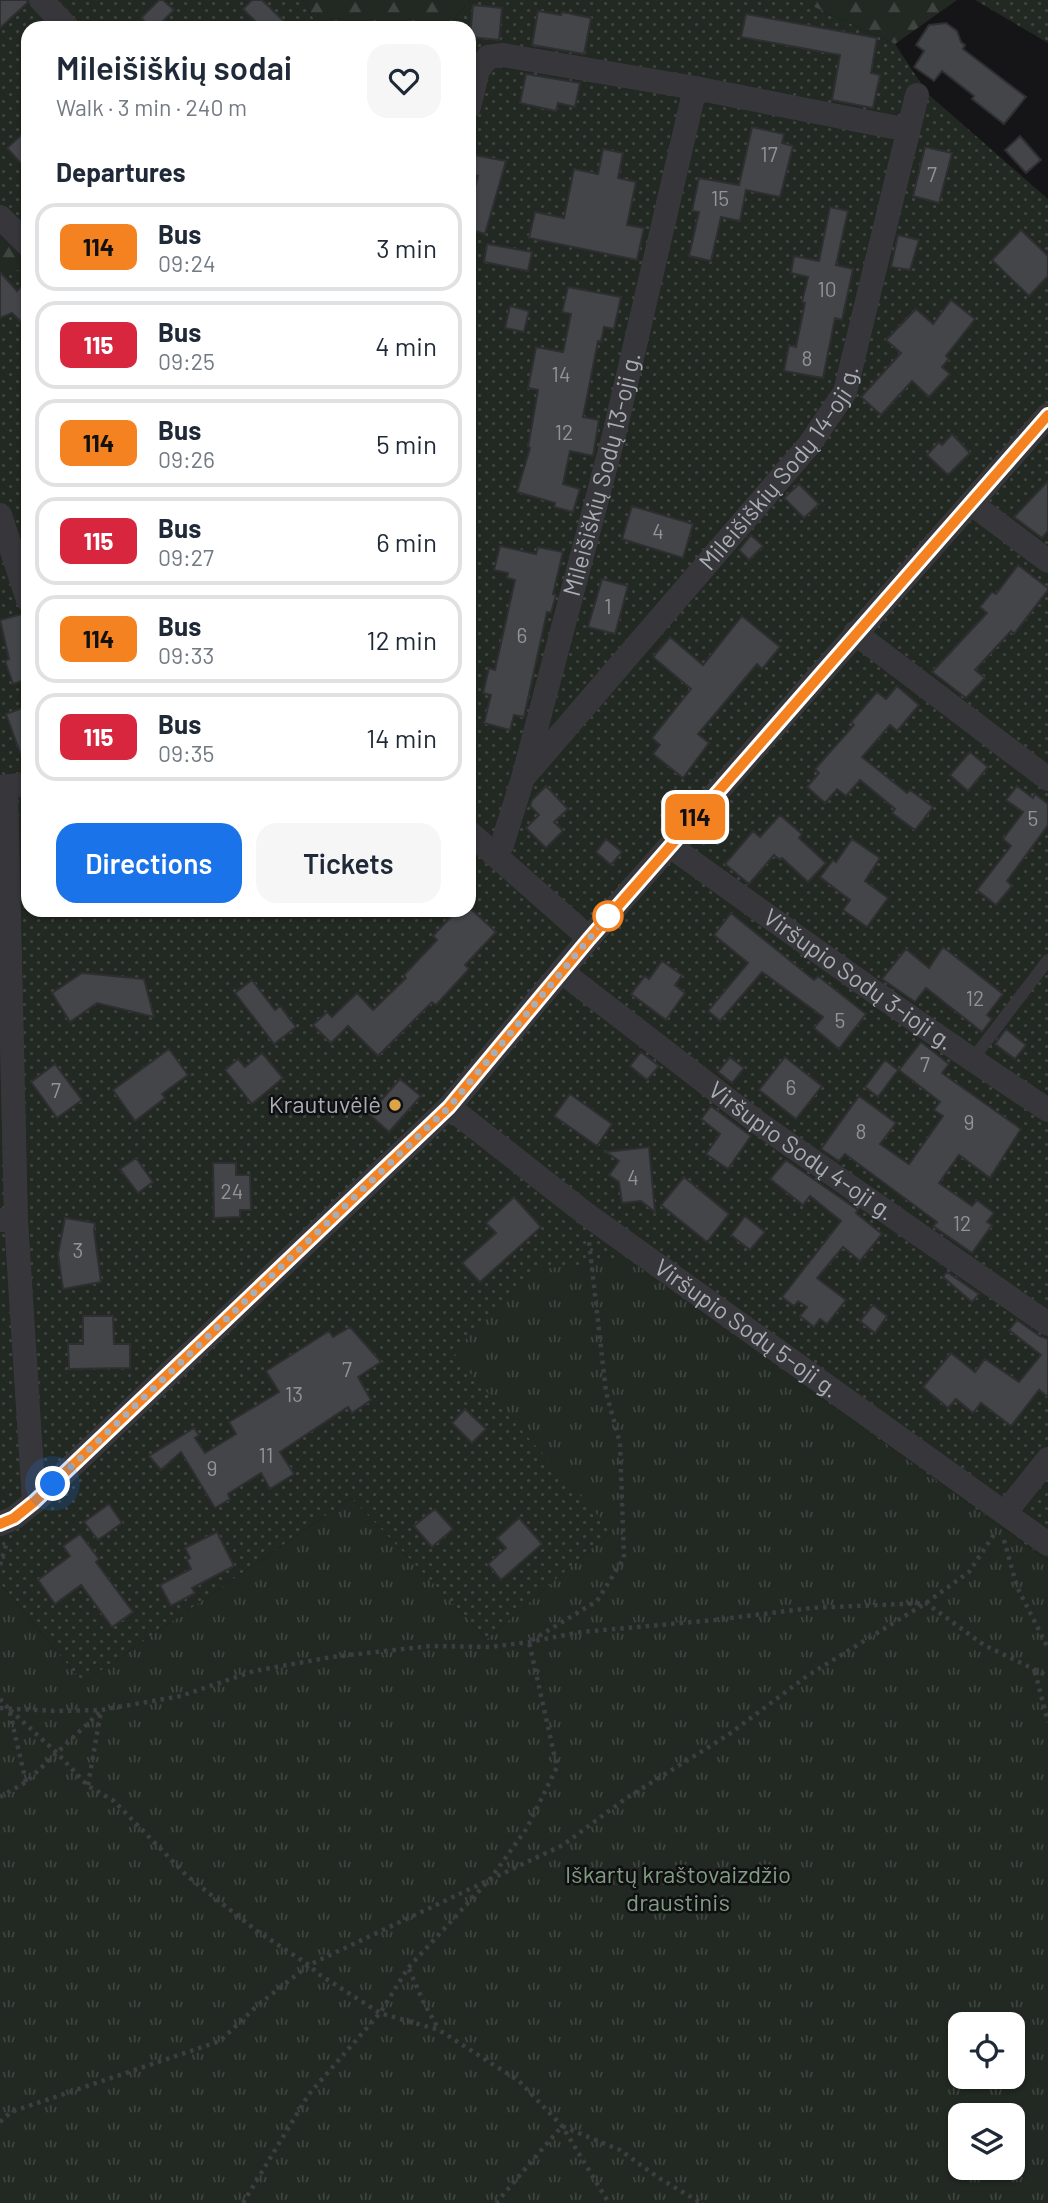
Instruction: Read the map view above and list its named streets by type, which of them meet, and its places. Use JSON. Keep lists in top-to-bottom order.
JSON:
{
  "streets": {
    "street": [
      "Mileišiškių Sodų 14-oji g.",
      "Mileišiškių Sodų 13-oji g.",
      "Viršupio Sodų 3-ioji g.",
      "Viršupio Sodų 4-oji g.",
      "Viršupio Sodų 5-oji g."
    ]
  },
  "crossings": [
    ["Mileišiškių Sodų 14-oji g.", "Mileišiškių Sodų 13-oji g."]
  ],
  "parks": ["Iškartų kraštovaizdžio draustinis"],
  "places": ["Krautuvėlė"],
  "lines": ["bus line 114"],
  "house_numbers": [
    "17",
    "7",
    "15",
    "10",
    "8",
    "14",
    "12",
    "4",
    "1",
    "6",
    "5",
    "12",
    "5",
    "7",
    "6",
    "7",
    "9",
    "8",
    "4",
    "24",
    "12",
    "3",
    "7",
    "13",
    "11",
    "9"
  ],
  "page": {
    "on_map": "114",
    "heading": [
      ["Mileišiškių sodai", "Walk · 3 min · 240 m"],
      "Departures"
    ],
    "list": [
      {
        "mark": "114",
        "name": "Bus",
        "note": "09:24",
        "value": "3 min"
      },
      {
        "mark": "115",
        "name": "Bus",
        "note": "09:25",
        "value": "4 min"
      },
      {
        "mark": "114",
        "name": "Bus",
        "note": "09:26",
        "value": "5 min"
      },
      {
        "mark": "115",
        "name": "Bus",
        "note": "09:27",
        "value": "6 min"
      },
      {
        "mark": "114",
        "name": "Bus",
        "note": "09:33",
        "value": "12 min"
      },
      {
        "mark": "115",
        "name": "Bus",
        "note": "09:35",
        "value": "14 min"
      }
    ],
    "buttons": ["Directions", "Tickets"]
  }
}
